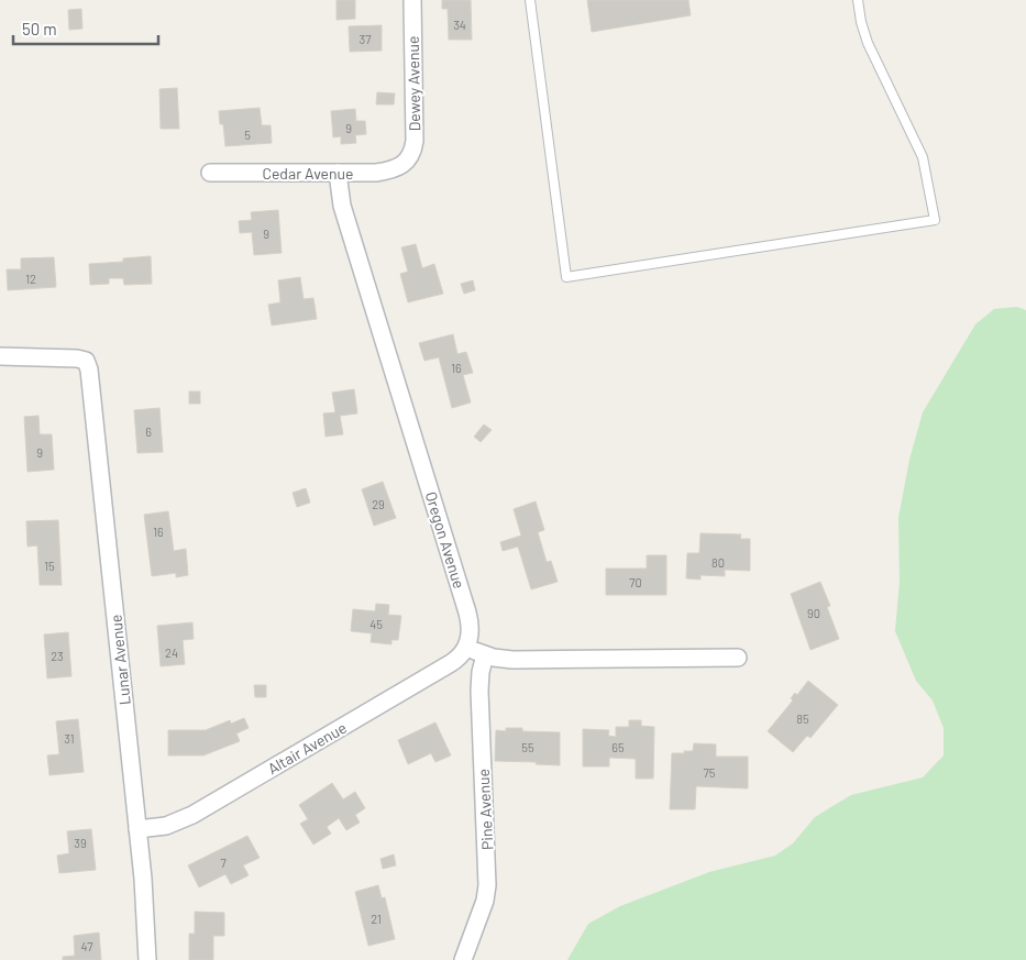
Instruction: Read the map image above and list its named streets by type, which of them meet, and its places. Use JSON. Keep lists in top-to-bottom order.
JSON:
{
  "streets": {
    "street": [
      "Dewey Avenue",
      "Cedar Avenue",
      "Oregon Avenue",
      "Lunar Avenue",
      "Altair Avenue",
      "Pine Avenue"
    ]
  },
  "crossings": [
    ["Dewey Avenue", "Cedar Avenue"],
    ["Cedar Avenue", "Oregon Avenue"],
    ["Oregon Avenue", "Altair Avenue"],
    ["Lunar Avenue", "Altair Avenue"]
  ],
  "house_numbers": [
    "34",
    "37",
    "9",
    "5",
    "9",
    "12",
    "16",
    "6",
    "9",
    "29",
    "16",
    "80",
    "15",
    "70",
    "90",
    "45",
    "24",
    "23",
    "85",
    "31",
    "55",
    "65",
    "75",
    "39",
    "7",
    "21",
    "47"
  ],
  "scale_bar": "50 m"
}
